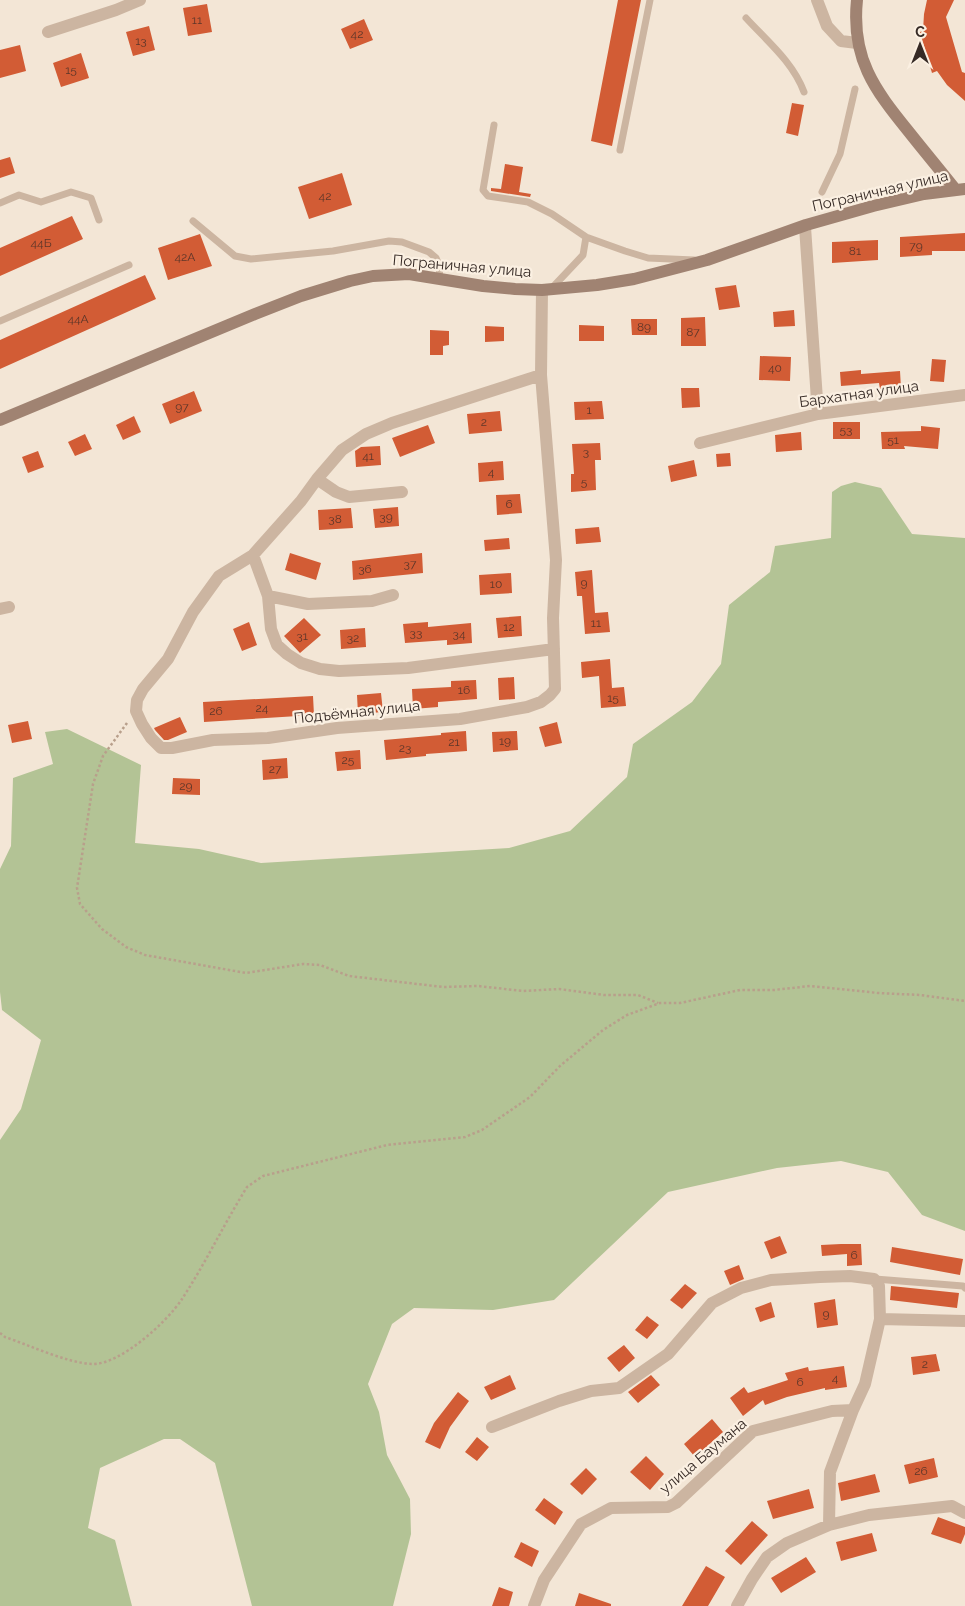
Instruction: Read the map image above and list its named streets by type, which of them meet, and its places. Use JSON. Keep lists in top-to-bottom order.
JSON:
{
  "streets": {
    "main road": ["Пограничная улица"],
    "street": ["Бархатная улица", "Подъёмная улица", "улица Баумана"]
  },
  "crossings": [
    ["Пограничная улица", "Подъёмная улица"]
  ],
  "house_numbers": [
    "11",
    "42",
    "13",
    "15",
    "42",
    "44Б",
    "79",
    "81",
    "42А",
    "44А",
    "89",
    "87",
    "40",
    "97",
    "1",
    "2",
    "53",
    "51",
    "3",
    "41",
    "4",
    "5",
    "6",
    "39",
    "38",
    "37",
    "36",
    "9",
    "10",
    "11",
    "12",
    "33",
    "34",
    "31",
    "32",
    "16",
    "15",
    "24",
    "26",
    "19",
    "21",
    "23",
    "25",
    "27",
    "29",
    "6",
    "9",
    "2",
    "4",
    "6",
    "26"
  ],
  "north": "top"
}
